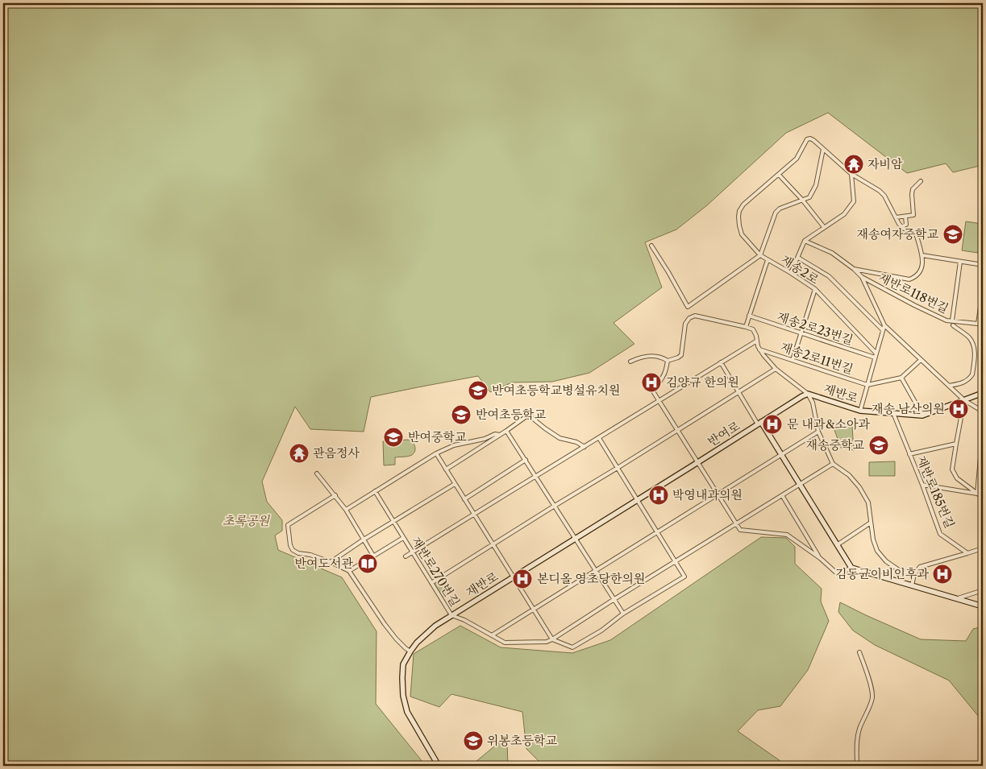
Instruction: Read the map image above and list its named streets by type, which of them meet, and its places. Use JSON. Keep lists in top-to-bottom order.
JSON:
{
  "streets": {
    "main road": ["재반로", "반여로"],
    "street": [
      "재송2로",
      "재반로118번길",
      "재송2로23번길",
      "재송2로11번길",
      "재반로185번길",
      "재반로270번길"
    ]
  },
  "crossings": [
    ["재송2로11번길", "재반로"],
    ["재반로", "반여로"],
    ["재반로", "재반로185번길"],
    ["재반로", "재반로270번길"]
  ],
  "parks": ["초록공원"],
  "places": {
    "temple": ["자비암", "관음정사"],
    "school or university": [
      "재송여자중학교",
      "반여초등학교병설유치원",
      "반여초등학교",
      "반여중학교",
      "재송중학교",
      "위봉초등학교"
    ],
    "hospital": [
      "김양규 한의원",
      "재송 남산의원",
      "문 내과&소아과",
      "박영내과의원",
      "김동균이비인후과",
      "본디올 영초당한의원"
    ],
    "library": ["반여도서관"]
  }
}
